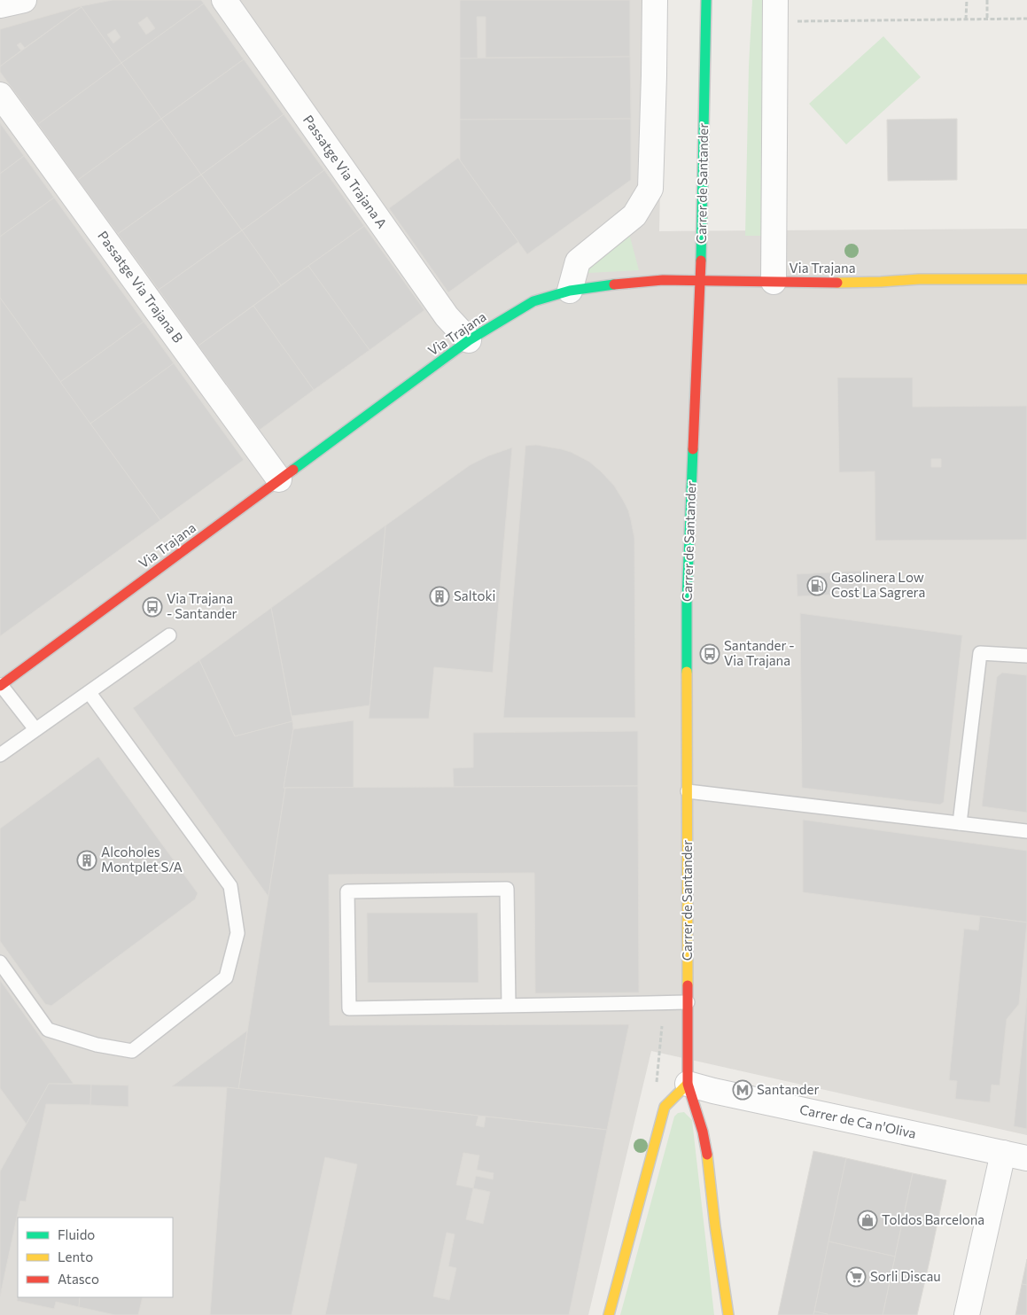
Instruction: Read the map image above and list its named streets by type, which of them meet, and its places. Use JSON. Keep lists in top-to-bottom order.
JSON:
{
  "streets": {
    "street": [
      "Passatge Via Trajana A",
      "Carrer de Santander",
      "Via Trajana",
      "Passatge Via Trajana B",
      "Carrer de Ca n'Oliva"
    ]
  },
  "crossings": [
    ["Passatge Via Trajana A", "Via Trajana"],
    ["Carrer de Santander", "Via Trajana"],
    ["Carrer de Santander", "Carrer de Ca n'Oliva"],
    ["Via Trajana", "Passatge Via Trajana B"]
  ],
  "places": {
    "fuel station": ["Gasolinera Low Cost La Sagrera"],
    "building": ["Saltoki", "Alcoholes Montplet S/A"],
    "bus stop": ["Via Trajana - Santander", "Santander - Via Trajana"],
    "metro station": ["Santander"],
    "shop": ["Toldos Barcelona"],
    "supermarket": ["Sorli Discau"]
  },
  "legend": ["Fluido", "Lento", "Atasco"]
}
